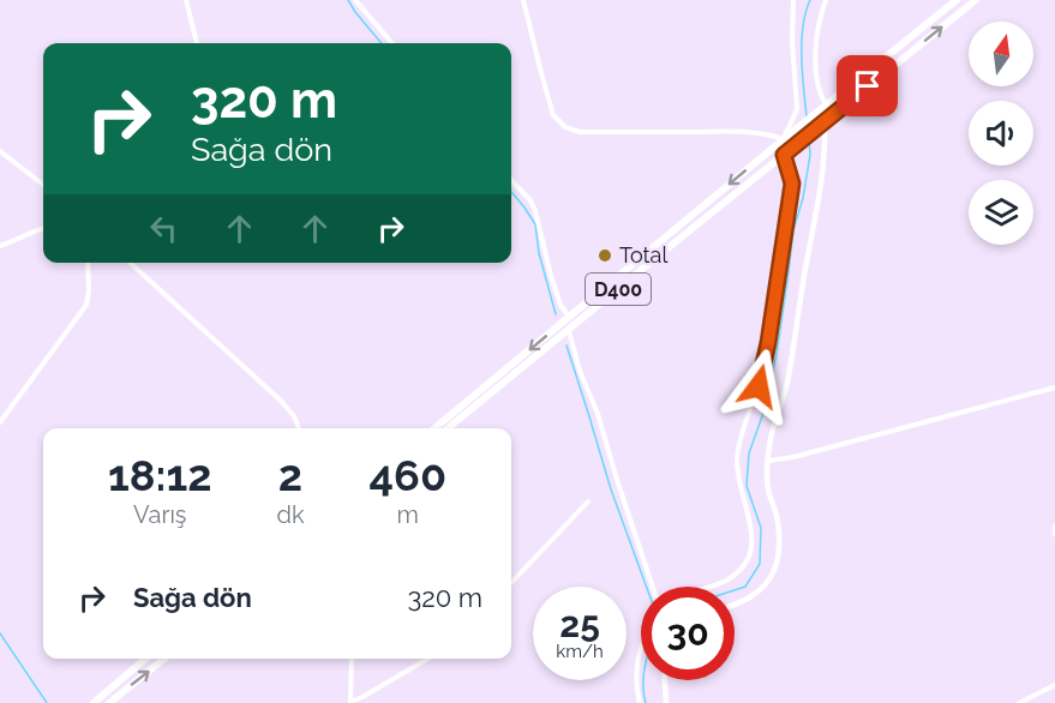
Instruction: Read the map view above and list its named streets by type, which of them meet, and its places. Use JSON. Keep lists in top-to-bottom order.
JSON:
{
  "streets": {
    "highway": ["D400"]
  },
  "places": ["Total"],
  "north": "top",
  "page": {
    "turn": ["320 m", "Sağa dön"],
    "eta": [
      "18:12",
      "Varış",
      "2",
      "dk",
      "460",
      "m"
    ],
    "list": [
      {
        "name": "Sağa dön",
        "value": "320 m"
      }
    ],
    "speed": "25 km/h",
    "limit": "30"
  }
}
